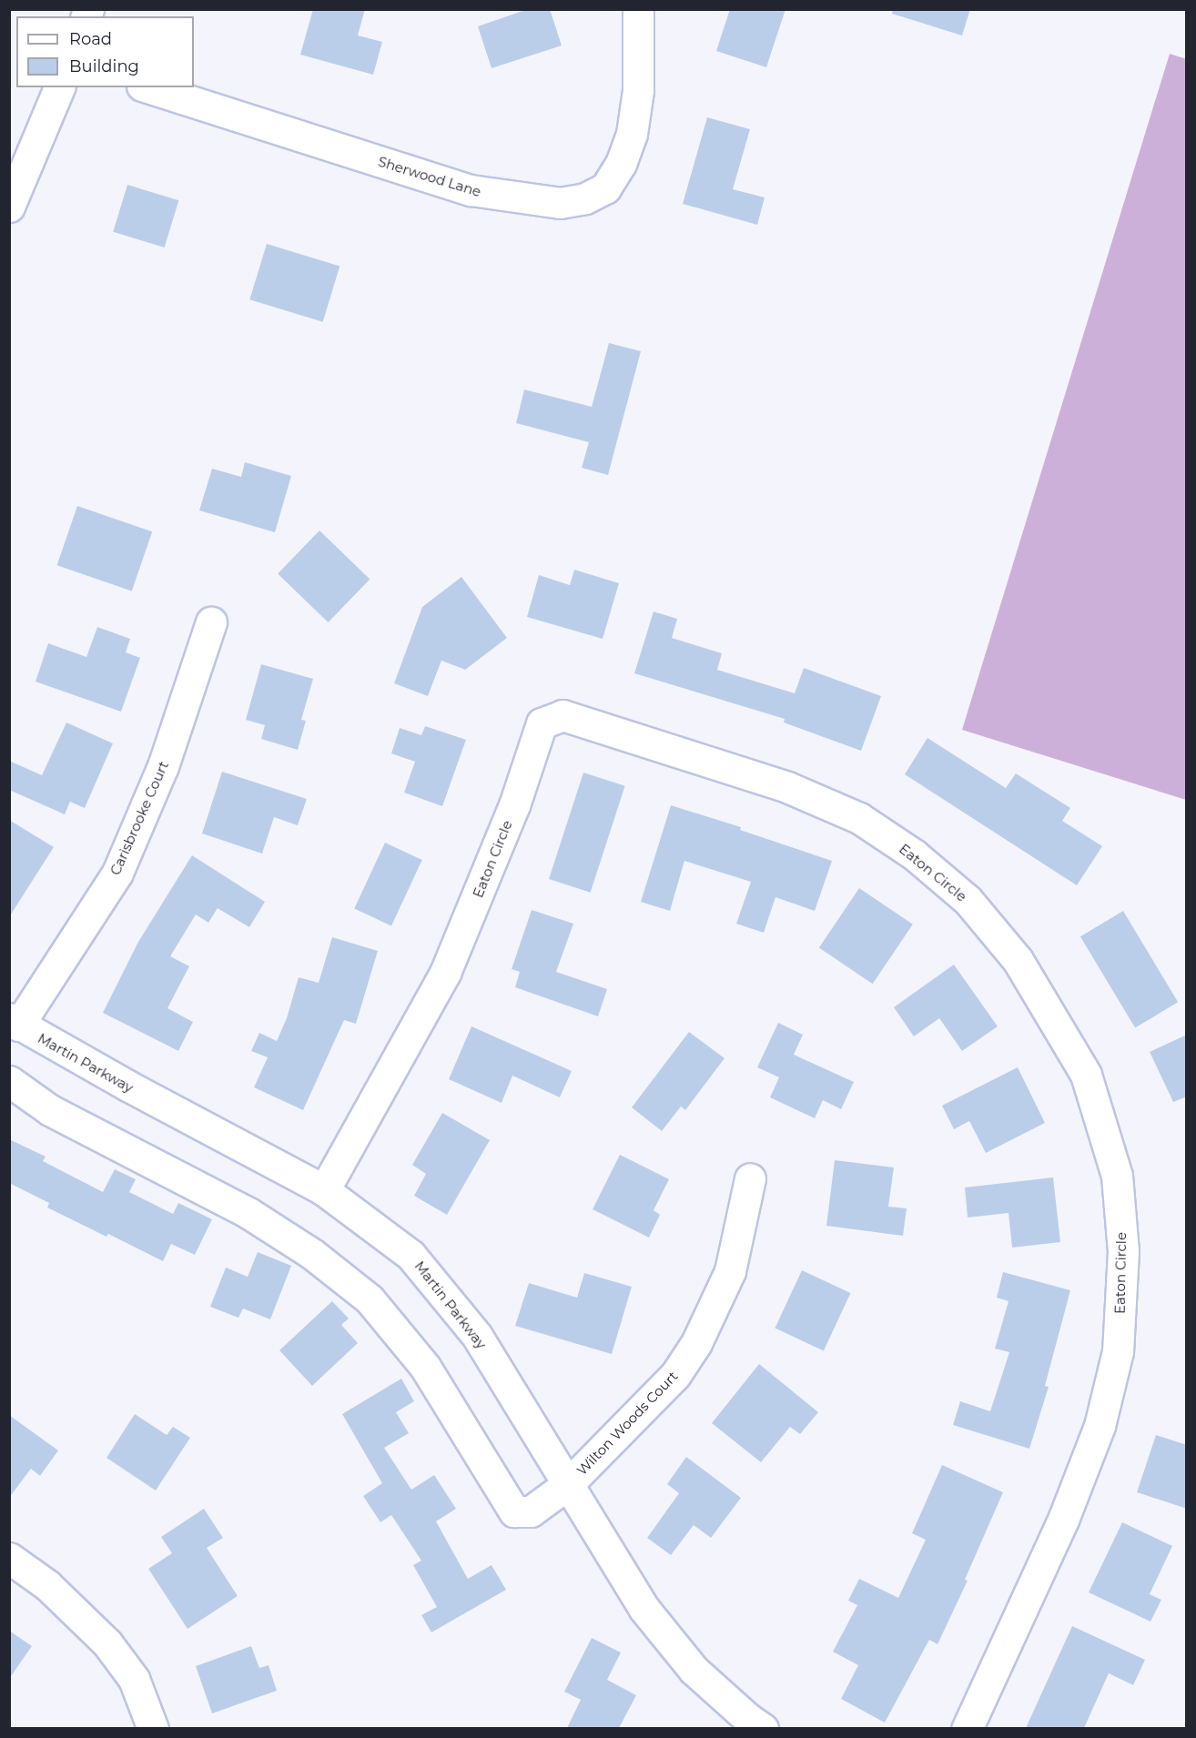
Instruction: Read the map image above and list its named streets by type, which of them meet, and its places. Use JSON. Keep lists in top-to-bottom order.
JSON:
{
  "streets": {
    "street": [
      "Sherwood Lane",
      "Carisbrooke Court",
      "Eaton Circle",
      "Martin Parkway",
      "Wilton Woods Court"
    ]
  },
  "crossings": [
    ["Carisbrooke Court", "Martin Parkway"],
    ["Eaton Circle", "Martin Parkway"],
    ["Martin Parkway", "Wilton Woods Court"]
  ],
  "legend": ["Road", "Building"]
}
